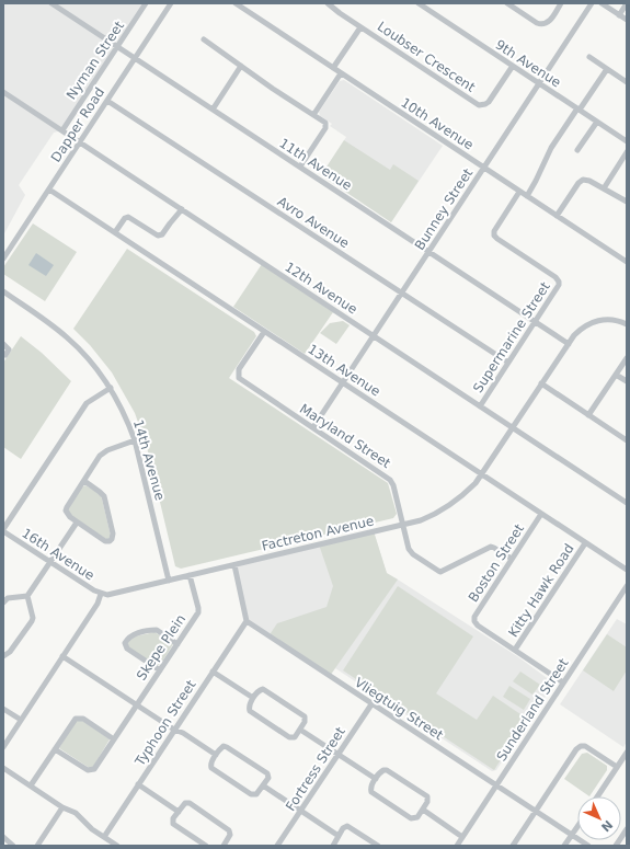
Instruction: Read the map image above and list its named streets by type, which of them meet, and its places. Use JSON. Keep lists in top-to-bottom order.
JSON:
{
  "streets": {
    "street": [
      "Loubser Crescent",
      "Nyman Street",
      "9th Avenue",
      "10th Avenue",
      "Dapper Road",
      "11th Avenue",
      "Bunney Street",
      "Avro Avenue",
      "12th Avenue",
      "Supermarine Street",
      "13th Avenue",
      "Maryland Street",
      "14th Avenue",
      "Factreton Avenue",
      "16th Avenue",
      "Boston Street",
      "Kitty Hawk Road",
      "Skepe Plein",
      "Vliegtuig Street",
      "Sunderland Street",
      "Typhoon Street",
      "Fortress Street"
    ]
  },
  "crossings": [
    ["Loubser Crescent", "9th Avenue"],
    ["Loubser Crescent", "10th Avenue"],
    ["Nyman Street", "11th Avenue"],
    ["Nyman Street", "12th Avenue"],
    ["9th Avenue", "Bunney Street"],
    ["10th Avenue", "Bunney Street"],
    ["10th Avenue", "Supermarine Street"],
    ["Dapper Road", "11th Avenue"],
    ["Dapper Road", "Avro Avenue"],
    ["Dapper Road", "12th Avenue"],
    ["Dapper Road", "13th Avenue"],
    ["11th Avenue", "Bunney Street"],
    ["11th Avenue", "Supermarine Street"],
    ["11th Avenue", "Factreton Avenue"],
    ["Bunney Street", "Avro Avenue"],
    ["Bunney Street", "12th Avenue"],
    ["Bunney Street", "13th Avenue"],
    ["Bunney Street", "Maryland Street"],
    ["Avro Avenue", "Supermarine Street"],
    ["12th Avenue", "Supermarine Street"],
    ["12th Avenue", "Factreton Avenue"],
    ["13th Avenue", "Maryland Street"],
    ["13th Avenue", "Factreton Avenue"],
    ["13th Avenue", "Boston Street"],
    ["13th Avenue", "Kitty Hawk Road"],
    ["Maryland Street", "Factreton Avenue"],
    ["Maryland Street", "Boston Street"],
    ["14th Avenue", "Factreton Avenue"],
    ["Factreton Avenue", "16th Avenue"],
    ["Factreton Avenue", "Skepe Plein"],
    ["Boston Street", "Kitty Hawk Road"],
    ["Boston Street", "Sunderland Street"],
    ["Vliegtuig Street", "Sunderland Street"],
    ["Vliegtuig Street", "Typhoon Street"],
    ["Vliegtuig Street", "Fortress Street"]
  ],
  "north": "bottom right"
}
